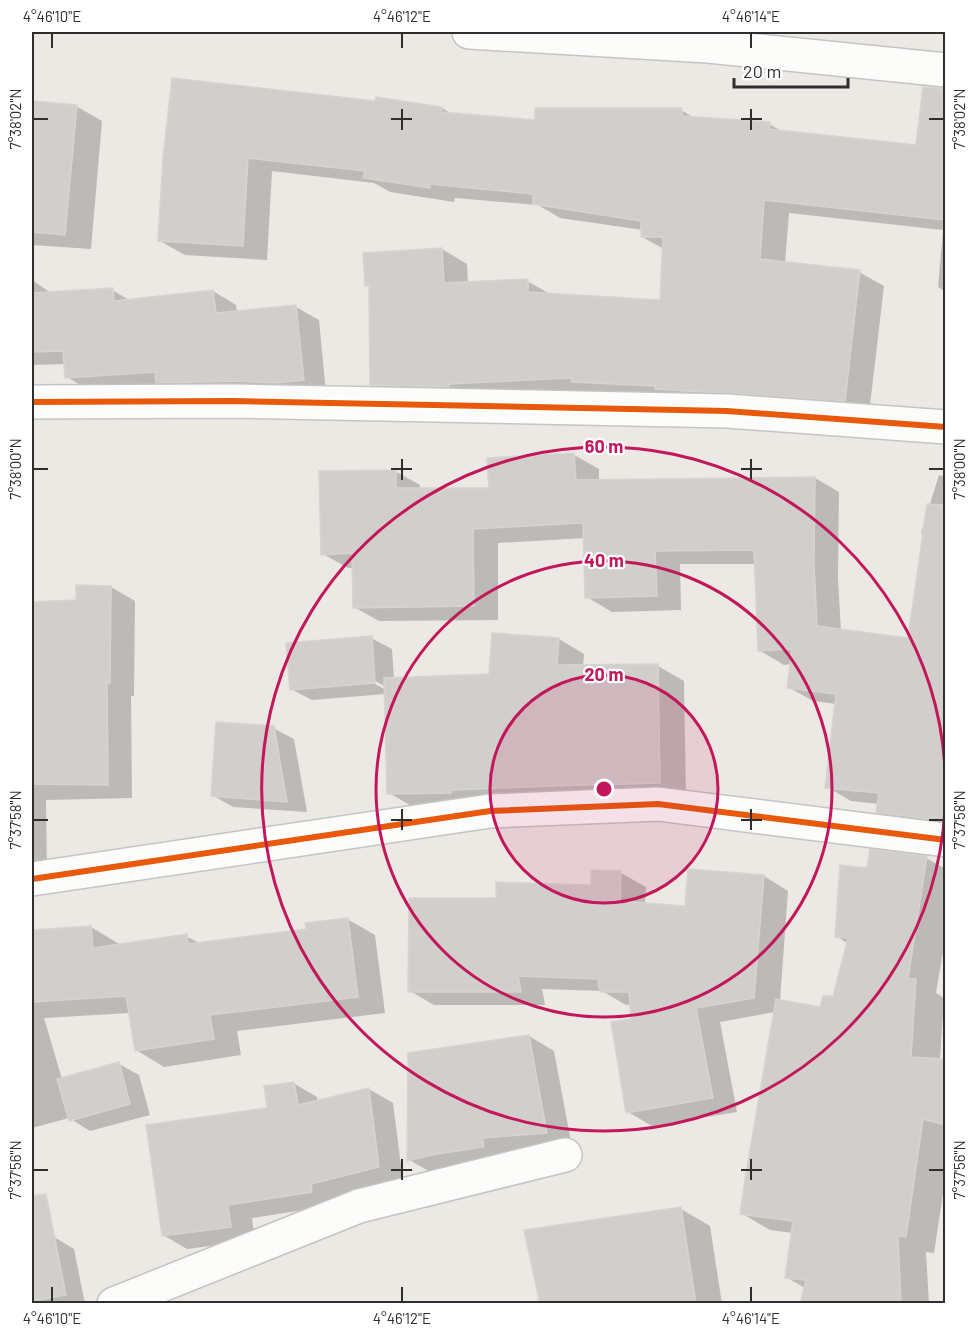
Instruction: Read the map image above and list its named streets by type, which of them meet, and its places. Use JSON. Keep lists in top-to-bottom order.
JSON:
{
  "scale_bar": "20 m",
  "coordinates": [
    "4°46'10\"E",
    "4°46'12\"E",
    "4°46'14\"E",
    "7°38'02\"N",
    "7°38'00\"N",
    "7°37'58\"N",
    "7°37'56\"N"
  ],
  "rings": ["60 m", "40 m", "20 m"]
}
